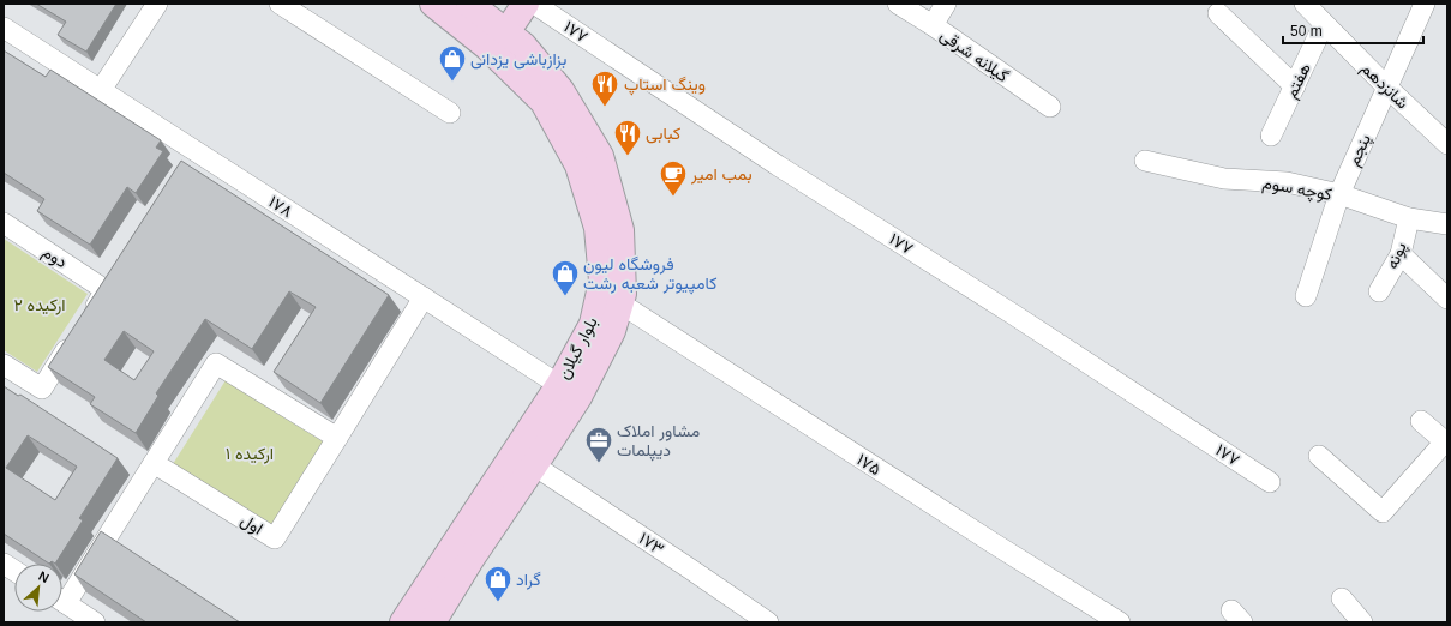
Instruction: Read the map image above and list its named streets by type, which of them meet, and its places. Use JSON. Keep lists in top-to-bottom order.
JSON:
{
  "streets": {
    "main road": ["بلوار گیلان"],
    "street": [
      "۱۷۷",
      "گیلانه شرقی",
      "هفتم",
      "شانزدهم",
      "پنجم",
      "کوچه سوم",
      "۱۷۸",
      "پونه",
      "دوم",
      "۱۷۵",
      "اول",
      "۱۷۳"
    ]
  },
  "crossings": [
    ["هفتم", "شانزدهم"],
    ["شانزدهم", "پنجم"],
    ["پنجم", "کوچه سوم"],
    ["کوچه سوم", "پونه"],
    ["۱۷۸", "بلوار گیلان"],
    ["۱۷۸", "اول"],
    ["بلوار گیلان", "۱۷۵"],
    ["بلوار گیلان", "۱۷۳"]
  ],
  "parks": ["ارکیده ۲", "ارکیده ۱"],
  "places": {
    "shop": ["بزازباشی یزدانی", "فروشگاه لیون کامپیوتر شعبه رشت", "گراد"],
    "restaurant": ["وینگ استاپ", "کبابی"],
    "cafe": ["بمب امیر"],
    "office": ["مشاور املاک دیپلمات"]
  },
  "scale_bar": "50 m",
  "north": "top right"
}
